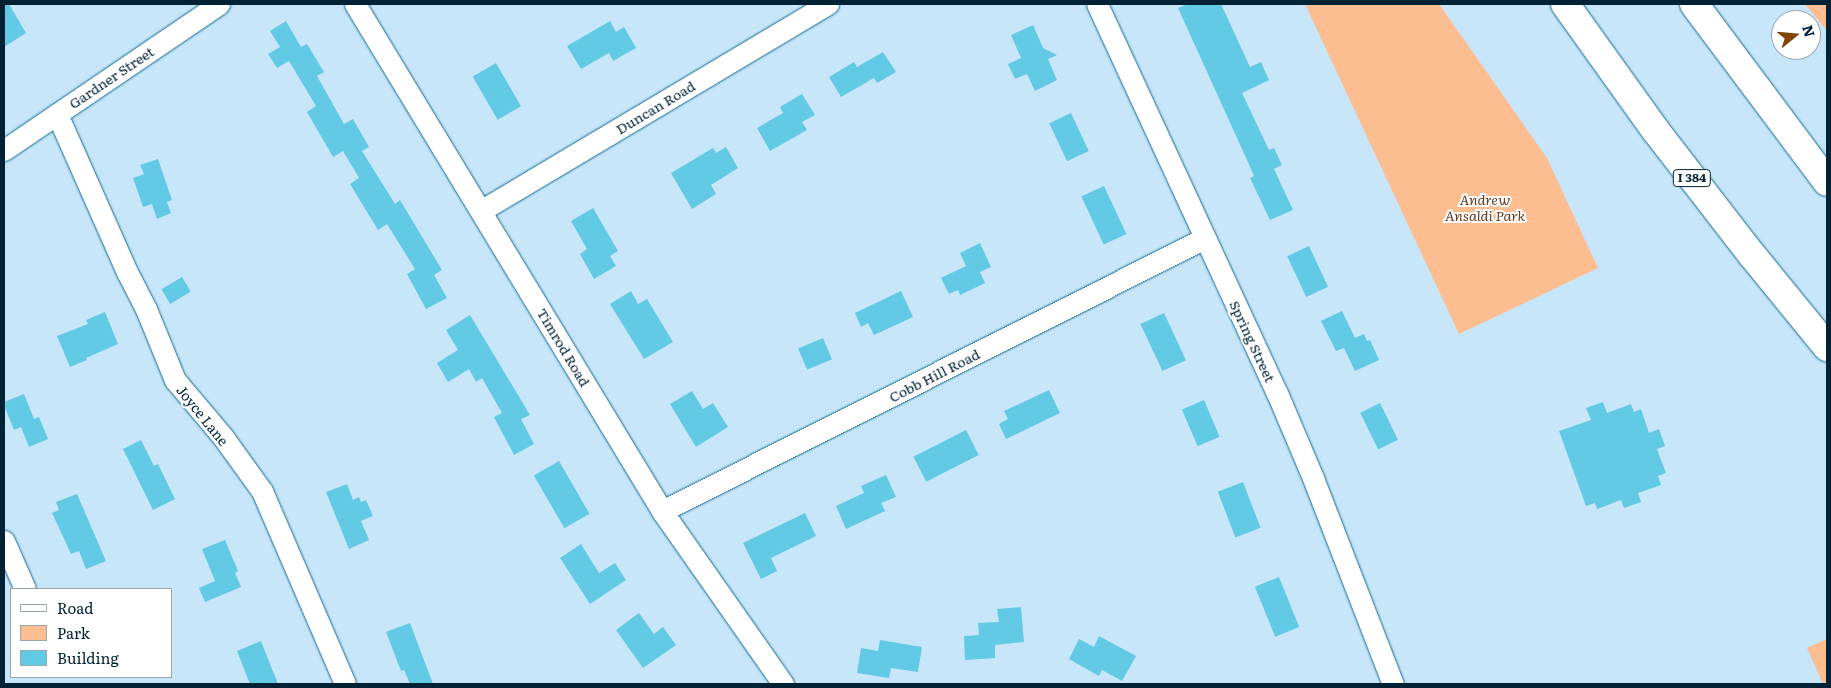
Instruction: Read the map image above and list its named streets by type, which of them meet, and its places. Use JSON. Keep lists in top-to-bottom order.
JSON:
{
  "streets": {
    "highway": ["I 384"],
    "street": [
      "Gardner Street",
      "Duncan Road",
      "Spring Street",
      "Timrod Road",
      "Cobb Hill Road",
      "Joyce Lane"
    ]
  },
  "crossings": [
    ["Gardner Street", "Joyce Lane"],
    ["Duncan Road", "Timrod Road"],
    ["Spring Street", "Cobb Hill Road"],
    ["Timrod Road", "Cobb Hill Road"]
  ],
  "parks": ["Andrew Ansaldi Park"],
  "legend": ["Road", "Park", "Building"],
  "north": "right"
}
